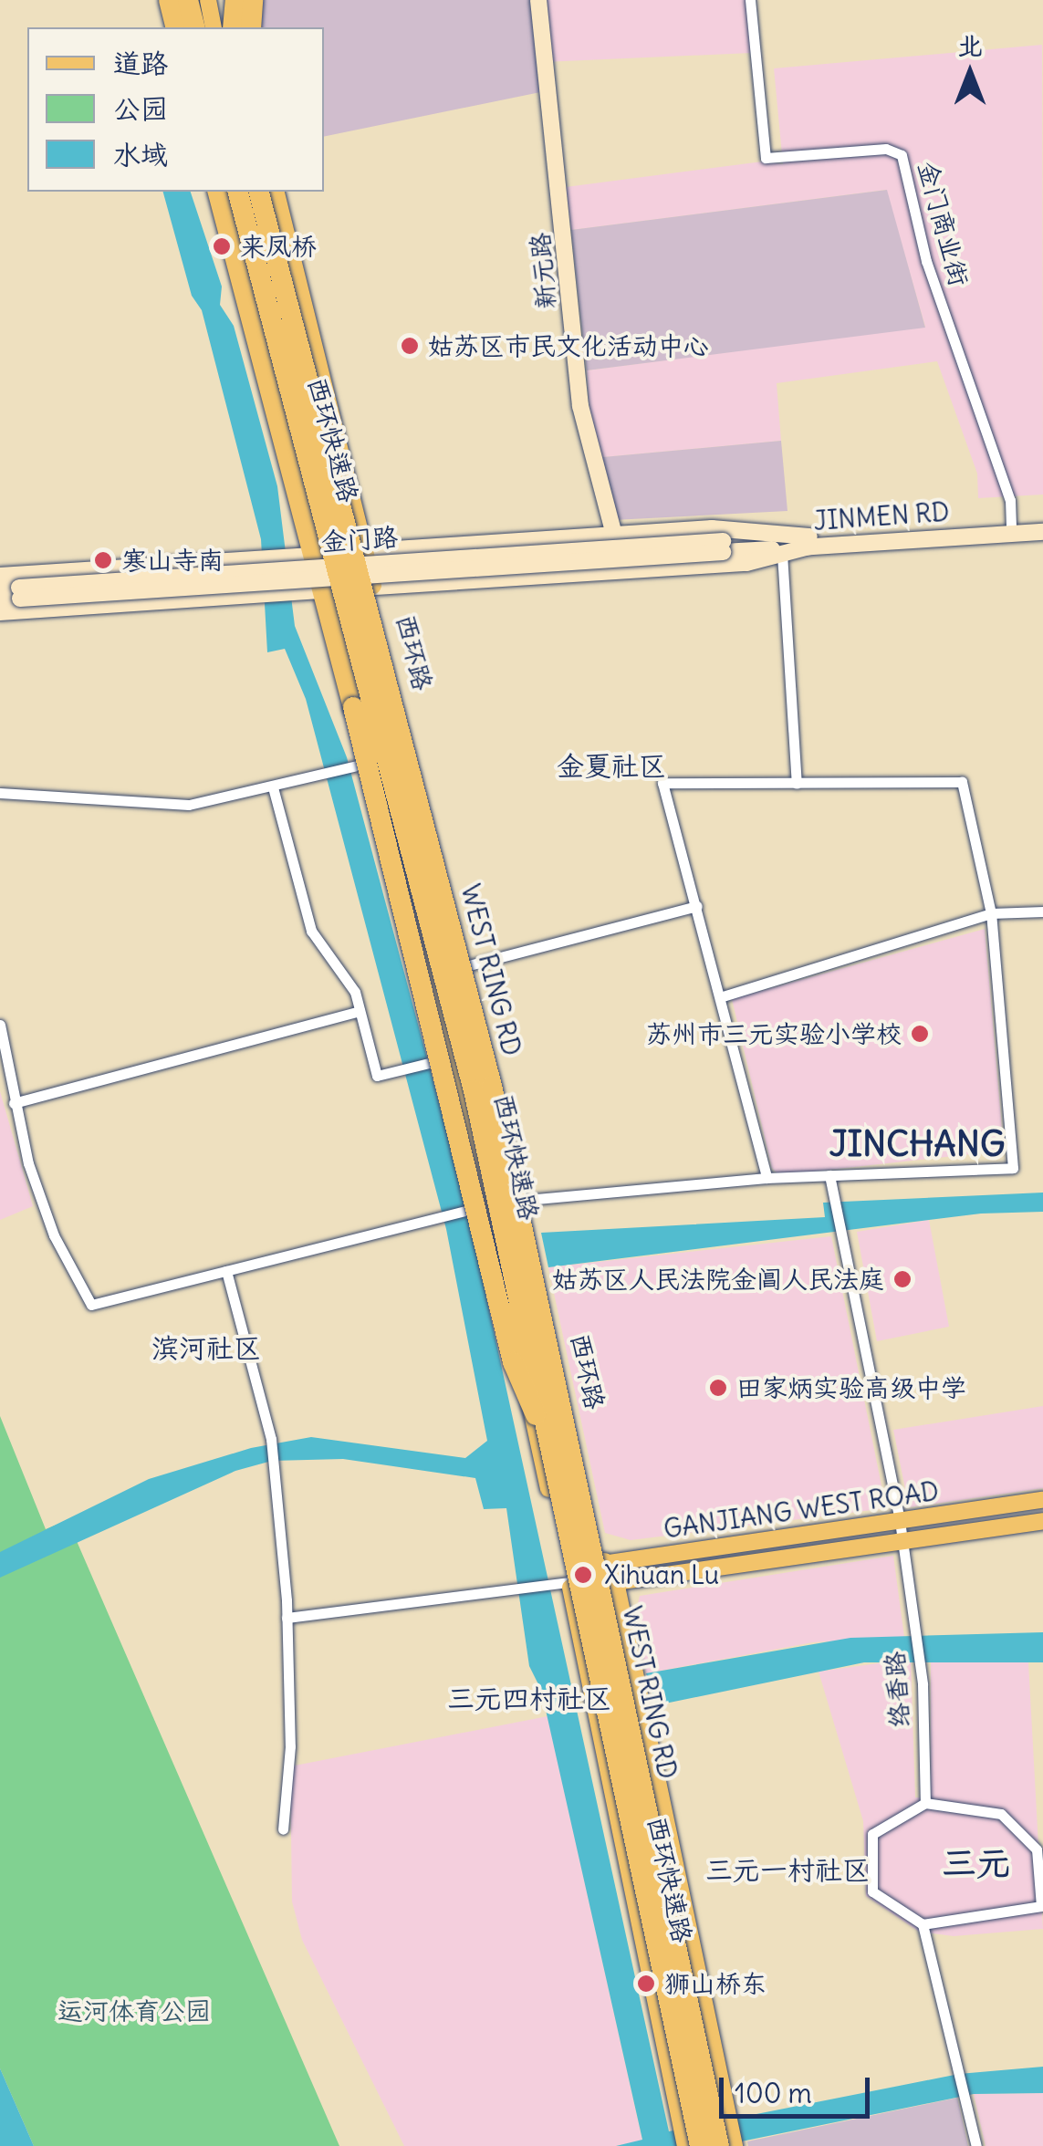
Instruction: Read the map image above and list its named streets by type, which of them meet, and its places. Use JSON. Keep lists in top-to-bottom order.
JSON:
{
  "streets": {
    "highway": ["西环快速路", "WEST RING RD"],
    "main road": [
      "新元路",
      "JINMEN RD",
      "金门路",
      "西环路",
      "GANJIANG WEST ROAD"
    ],
    "street": ["金门商业街", "络香路"]
  },
  "crossings": [
    ["金门商业街", "JINMEN RD"],
    ["JINMEN RD", "金门路"],
    ["西环路", "GANJIANG WEST ROAD"],
    ["GANJIANG WEST ROAD", "络香路"]
  ],
  "districts": [
    "金夏社区",
    "JINCHANG",
    "滨河社区",
    "三元四村社区",
    "三元",
    "三元一村社区"
  ],
  "parks": ["运河体育公园"],
  "places": [
    "来凤桥",
    "姑苏区市民文化活动中心",
    "寒山寺南",
    "苏州市三元实验小学校",
    "姑苏区人民法院金阊人民法庭",
    "田家炳实验高级中学",
    "Xihuan Lu",
    "狮山桥东"
  ],
  "legend": ["道路", "公园", "水域"],
  "scale_bar": "100 m",
  "north": "top"
}
